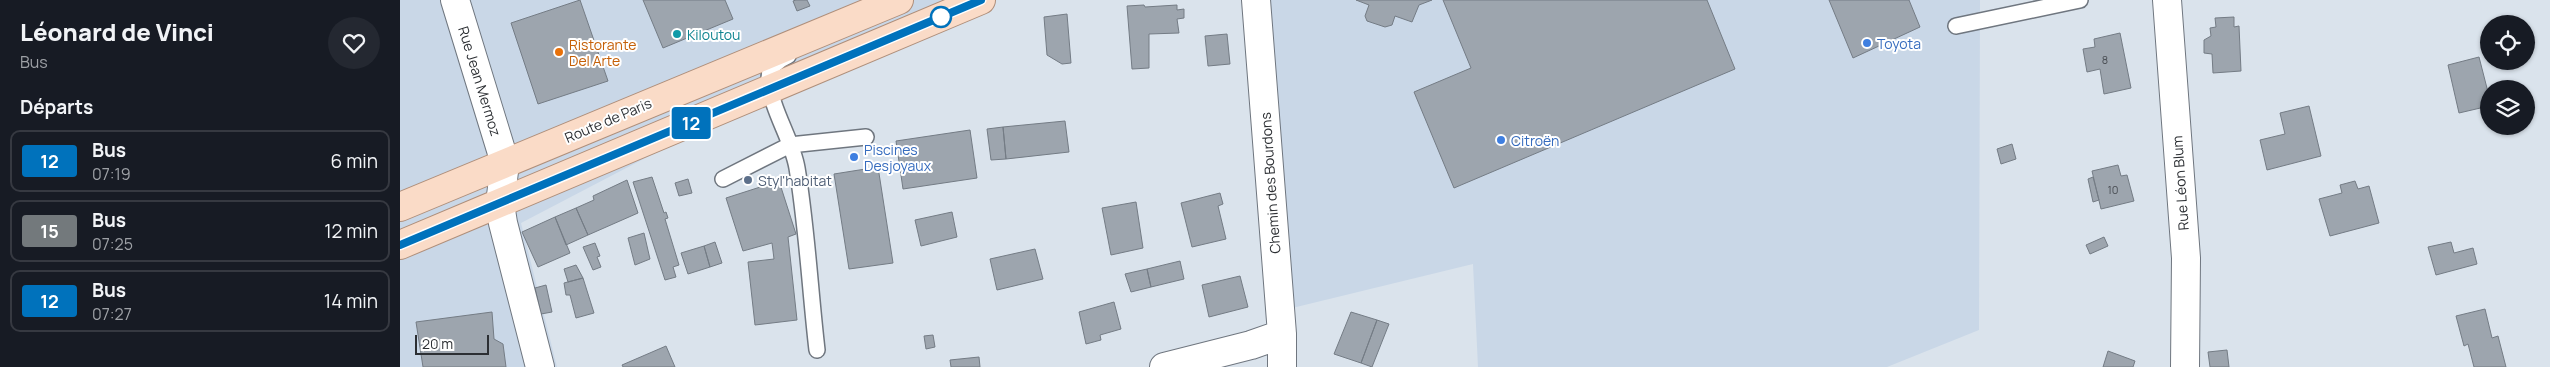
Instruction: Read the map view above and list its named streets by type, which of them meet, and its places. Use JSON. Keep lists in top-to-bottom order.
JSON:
{
  "streets": {
    "main road": ["Route de Paris"],
    "street": ["Rue Jean Mermoz", "Chemin des Bourdons", "Rue Léon Blum"]
  },
  "crossings": [
    ["Rue Jean Mermoz", "Route de Paris"]
  ],
  "places": [
    "Kiloutou",
    "Toyota",
    "Ristorante Del Arte",
    "Citroën",
    "Piscines Desjoyaux",
    "Styl'habitat"
  ],
  "lines": ["bus line 12"],
  "house_numbers": ["8", "10"],
  "scale_bar": "20 m",
  "page": {
    "heading": [
      ["Léonard de Vinci", "Bus"],
      "Départs"
    ],
    "on_map": "12",
    "list": [
      {
        "mark": "12",
        "name": "Bus",
        "note": "07:19",
        "value": "6 min"
      },
      {
        "mark": "15",
        "name": "Bus",
        "note": "07:25",
        "value": "12 min"
      },
      {
        "mark": "12",
        "name": "Bus",
        "note": "07:27",
        "value": "14 min"
      }
    ],
    "scale": "20 m"
  }
}
